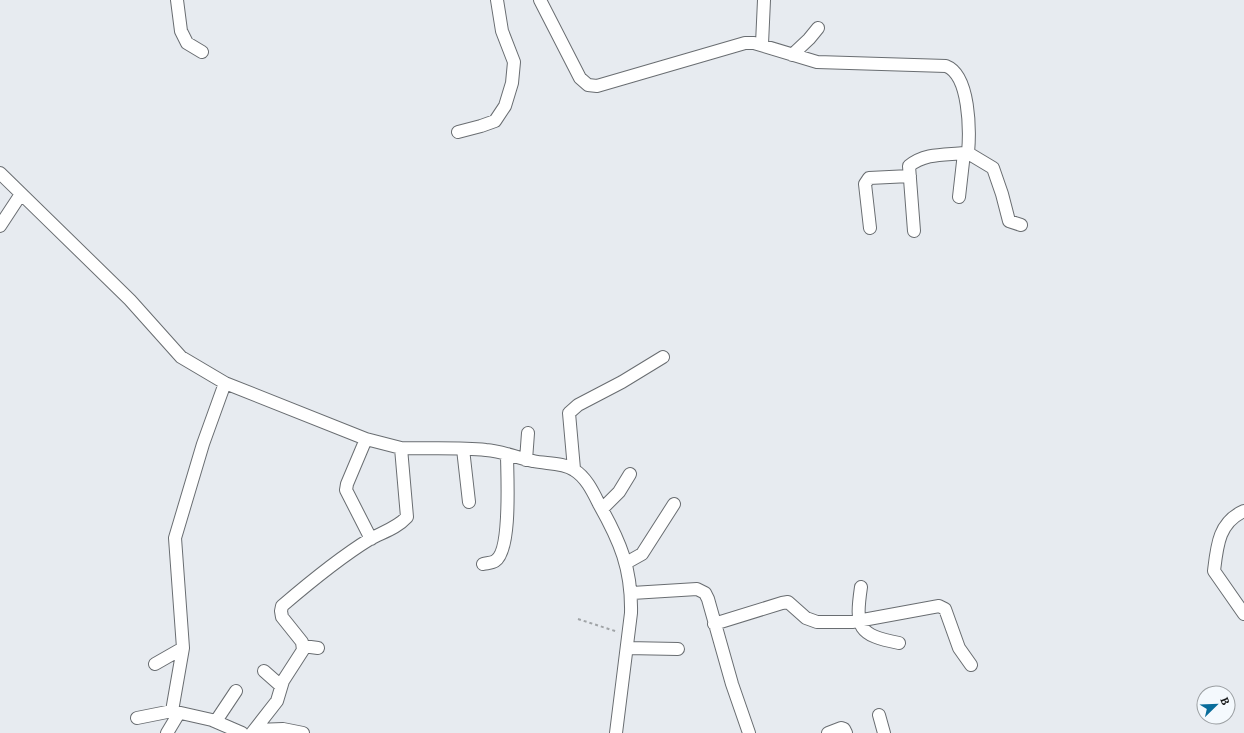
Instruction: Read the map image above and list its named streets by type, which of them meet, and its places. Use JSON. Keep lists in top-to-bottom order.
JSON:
{
  "north": "top right"
}
